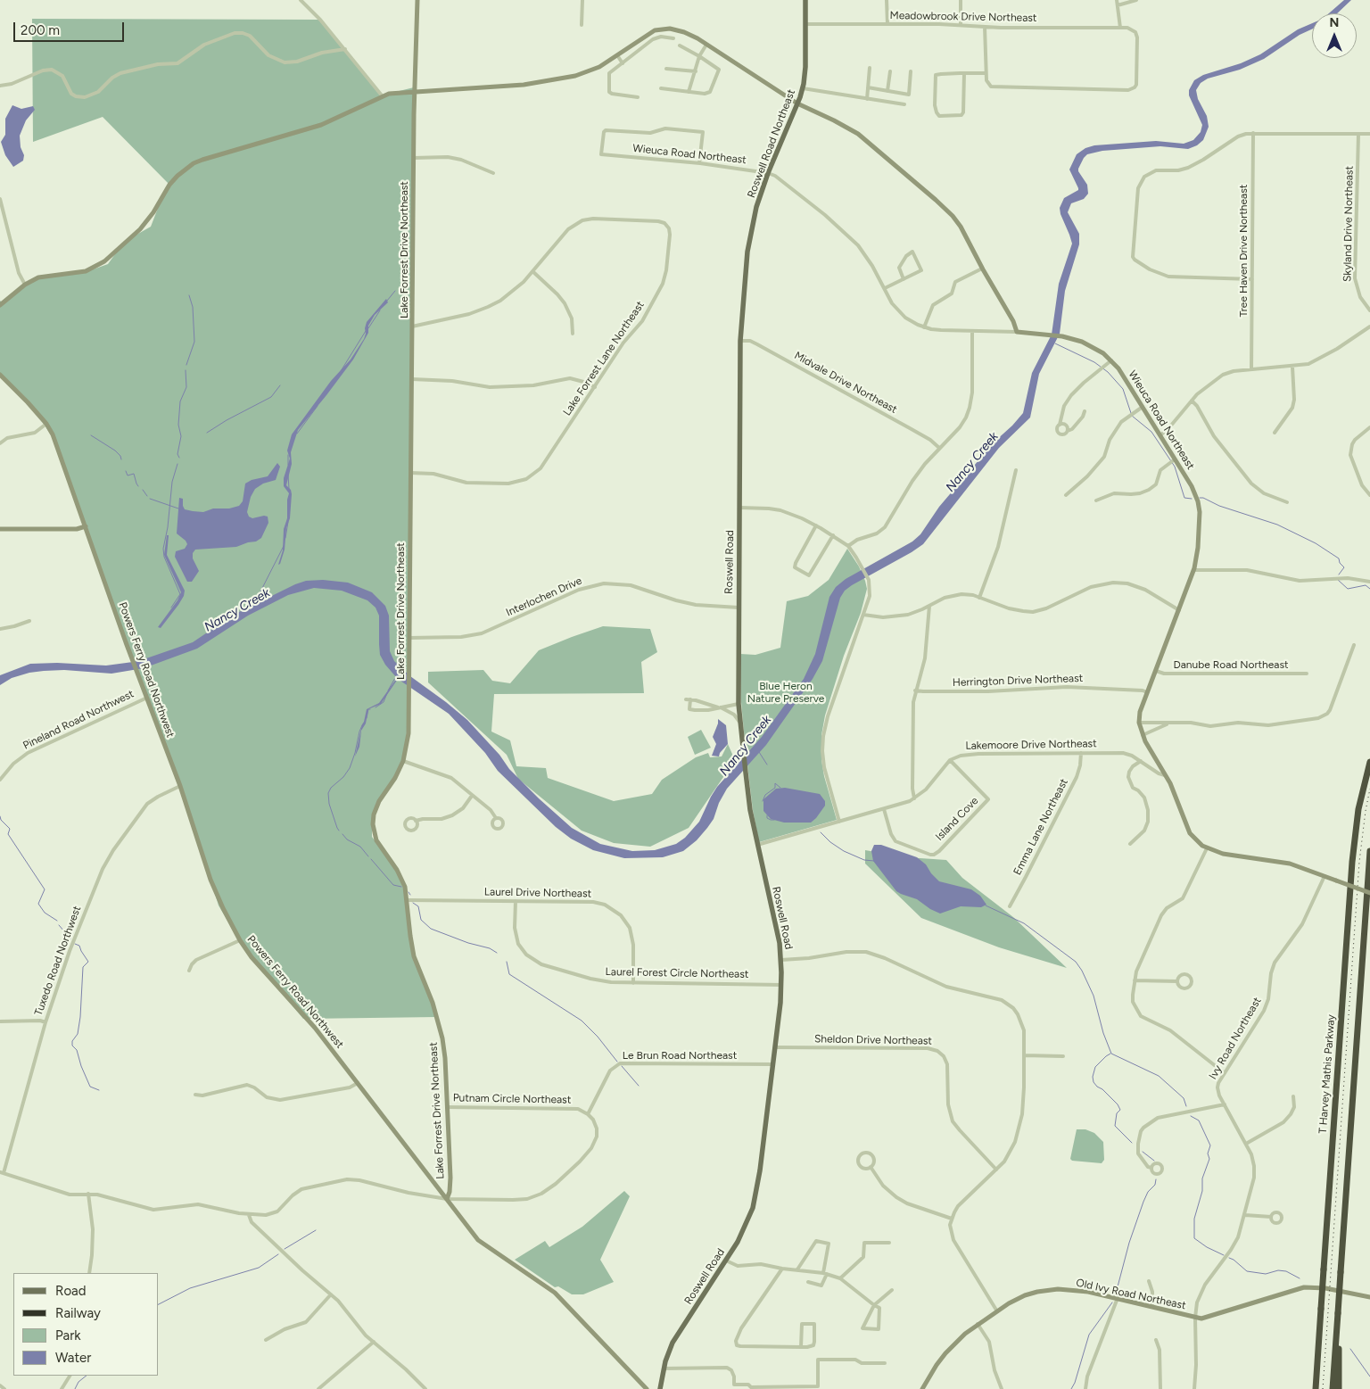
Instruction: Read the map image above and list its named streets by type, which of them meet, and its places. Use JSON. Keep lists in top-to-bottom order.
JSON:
{
  "streets": {
    "highway": ["T Harvey Mathis Parkway"],
    "main road": ["Roswell Road Northeast", "Roswell Road"],
    "street": [
      "Meadowbrook Drive Northeast",
      "Wieuca Road Northeast",
      "Skyland Drive Northeast",
      "Lake Forrest Drive Northeast",
      "Tree Haven Drive Northeast",
      "Lake Forrest Lane Northeast",
      "Midvale Drive Northeast",
      "Interlochen Drive",
      "Danube Road Northeast",
      "Powers Ferry Road Northwest",
      "Herrington Drive Northeast",
      "Pineland Road Northwest",
      "Lakemoore Drive Northeast",
      "Island Cove",
      "Emma Lane Northeast",
      "Laurel Drive Northeast",
      "Tuxedo Road Northwest",
      "Laurel Forest Circle Northeast",
      "Ivy Road Northeast",
      "Sheldon Drive Northeast",
      "Le Brun Road Northeast",
      "Putnam Circle Northeast",
      "Old Ivy Road Northeast"
    ]
  },
  "crossings": [
    ["Meadowbrook Drive Northeast", "Roswell Road Northeast"],
    ["Roswell Road Northeast", "Wieuca Road Northeast"],
    ["Roswell Road Northeast", "Midvale Drive Northeast"],
    ["Roswell Road Northeast", "Roswell Road"],
    ["Wieuca Road Northeast", "Danube Road Northeast"],
    ["Wieuca Road Northeast", "Herrington Drive Northeast"],
    ["Wieuca Road Northeast", "Lakemoore Drive Northeast"],
    ["Wieuca Road Northeast", "Ivy Road Northeast"],
    ["Lake Forrest Drive Northeast", "Lake Forrest Lane Northeast"],
    ["Lake Forrest Drive Northeast", "Interlochen Drive"],
    ["Lake Forrest Drive Northeast", "Powers Ferry Road Northwest"],
    ["Lake Forrest Drive Northeast", "Laurel Drive Northeast"],
    ["Lake Forrest Drive Northeast", "Putnam Circle Northeast"],
    ["Roswell Road", "Interlochen Drive"],
    ["Roswell Road", "Laurel Forest Circle Northeast"],
    ["Roswell Road", "Sheldon Drive Northeast"],
    ["Roswell Road", "Le Brun Road Northeast"],
    ["Powers Ferry Road Northwest", "Pineland Road Northwest"],
    ["Powers Ferry Road Northwest", "Tuxedo Road Northwest"],
    ["Lakemoore Drive Northeast", "Island Cove"],
    ["Lakemoore Drive Northeast", "Emma Lane Northeast"],
    ["Laurel Drive Northeast", "Laurel Forest Circle Northeast"],
    ["Ivy Road Northeast", "Old Ivy Road Northeast"],
    ["Le Brun Road Northeast", "Putnam Circle Northeast"]
  ],
  "water": ["Nancy Creek"],
  "parks": ["Blue Heron Nature Preserve"],
  "legend": [
    "Road",
    "Railway",
    "Park",
    "Water"
  ],
  "scale_bar": "200 m",
  "north": "top"
}
